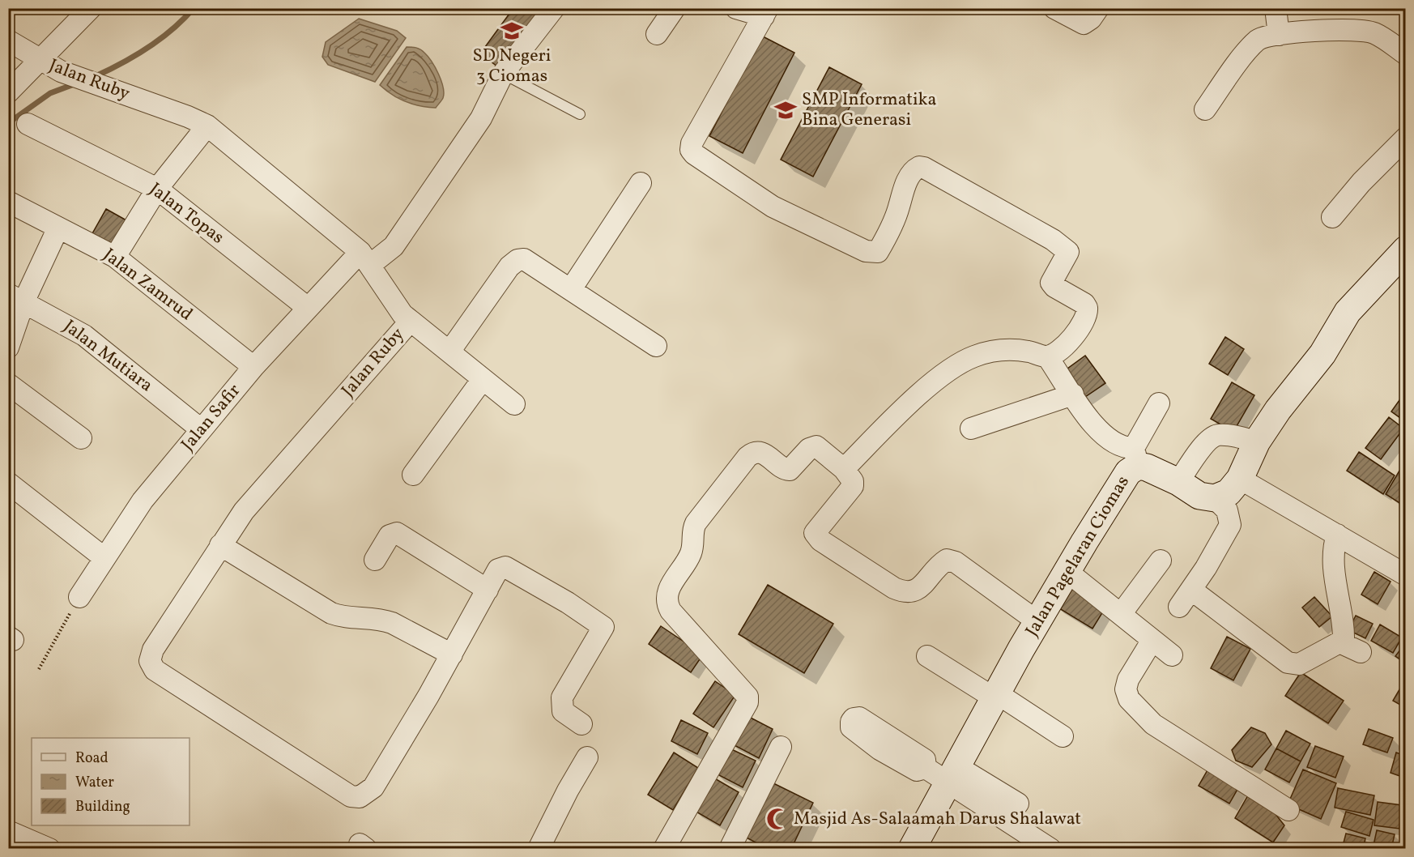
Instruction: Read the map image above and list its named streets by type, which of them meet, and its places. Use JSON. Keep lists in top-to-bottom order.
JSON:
{
  "streets": {
    "main road": ["Jalan Pagelaran Ciomas"],
    "street": [
      "Jalan Ruby",
      "Jalan Topas",
      "Jalan Zamrud",
      "Jalan Mutiara",
      "Jalan Safir"
    ]
  },
  "crossings": [
    ["Jalan Ruby", "Jalan Safir"],
    ["Jalan Topas", "Jalan Safir"],
    ["Jalan Zamrud", "Jalan Safir"],
    ["Jalan Mutiara", "Jalan Safir"]
  ],
  "places": {
    "school or university": ["SD Negeri 3 Ciomas", "SMP Informatika Bina Generasi"],
    "mosque": ["Masjid As-Salaamah Darus Shalawat"]
  },
  "legend": ["Road", "Water", "Building"]
}
